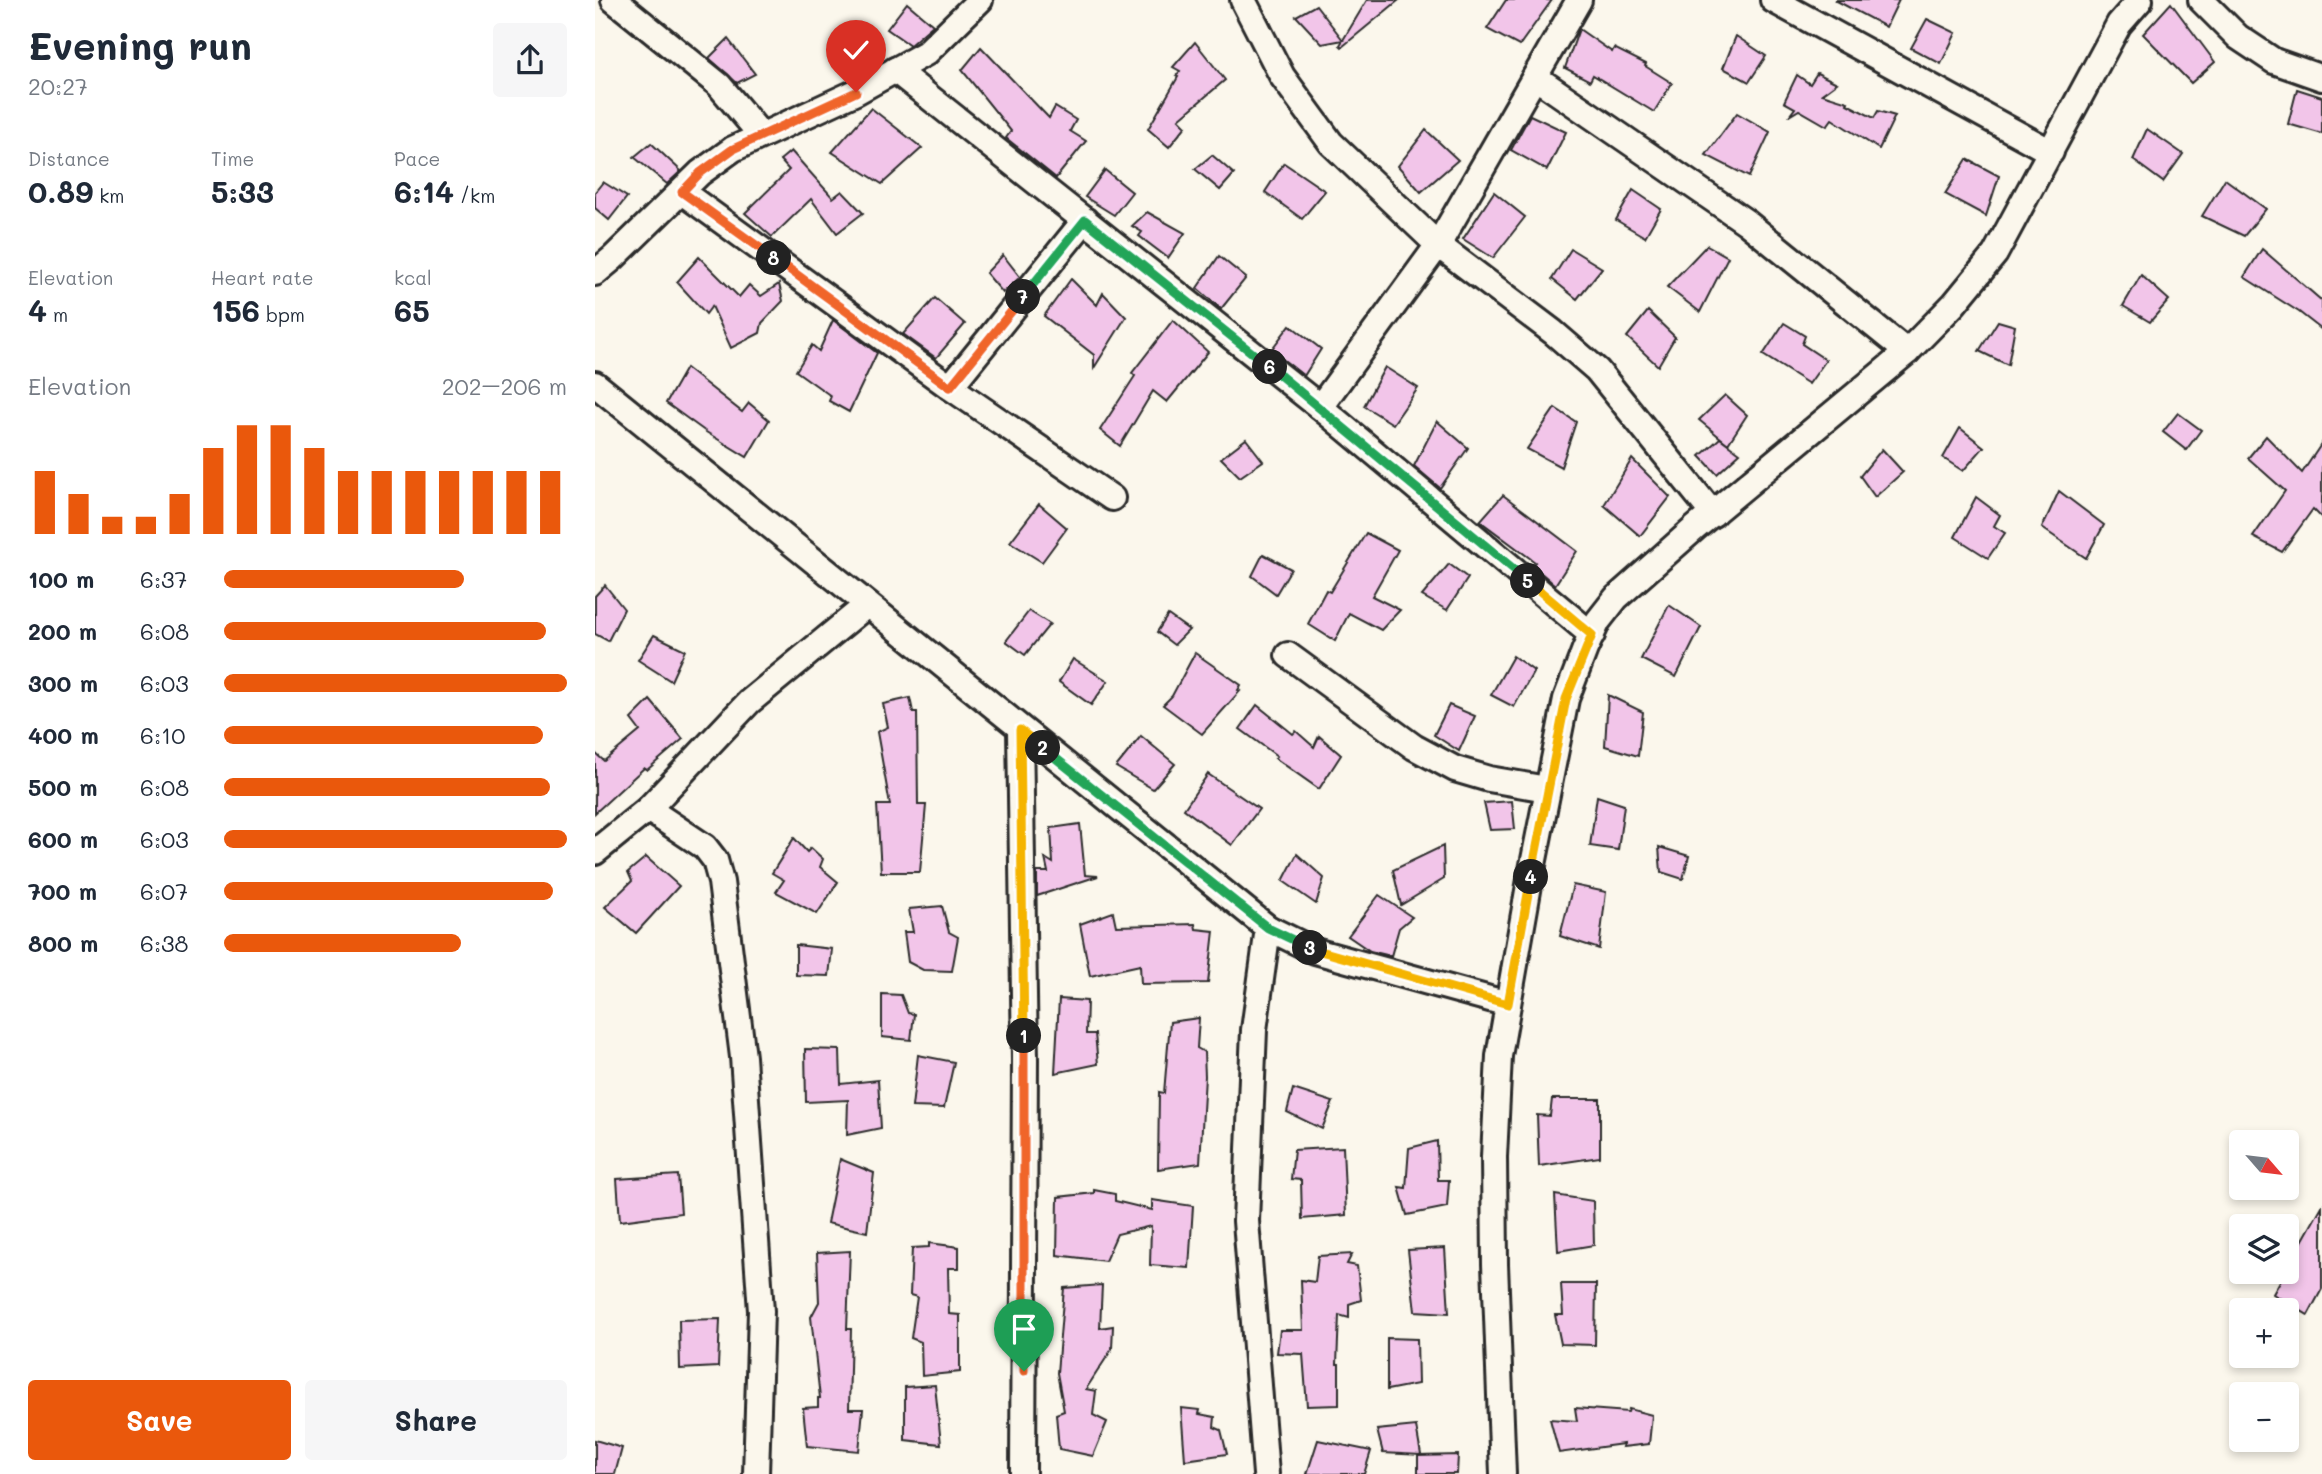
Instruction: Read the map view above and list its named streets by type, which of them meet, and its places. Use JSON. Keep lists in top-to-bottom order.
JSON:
{
  "north": "bottom right",
  "page": {
    "heading": ["Evening run", "20:27"],
    "stats": [
      ["Distance", "0.89 km"],
      ["Time", "5:33"],
      ["Pace", "6:14 /km"],
      ["Elevation", "4 m"],
      ["Heart rate", "156 bpm"],
      ["kcal", "65"]
    ],
    "pins": [
      "8",
      "7",
      "6",
      "5",
      "2",
      "4",
      "3",
      "1"
    ],
    "chart": ["Elevation", "202–206 m"],
    "list": [
      {
        "name": "100 m",
        "note": "6:37"
      },
      {
        "name": "200 m",
        "note": "6:08"
      },
      {
        "name": "300 m",
        "note": "6:03"
      },
      {
        "name": "400 m",
        "note": "6:10"
      },
      {
        "name": "500 m",
        "note": "6:08"
      },
      {
        "name": "600 m",
        "note": "6:03"
      },
      {
        "name": "700 m",
        "note": "6:07"
      },
      {
        "name": "800 m",
        "note": "6:38"
      }
    ],
    "map_buttons": ["+", "−"],
    "buttons": ["Save", "Share"]
  }
}
